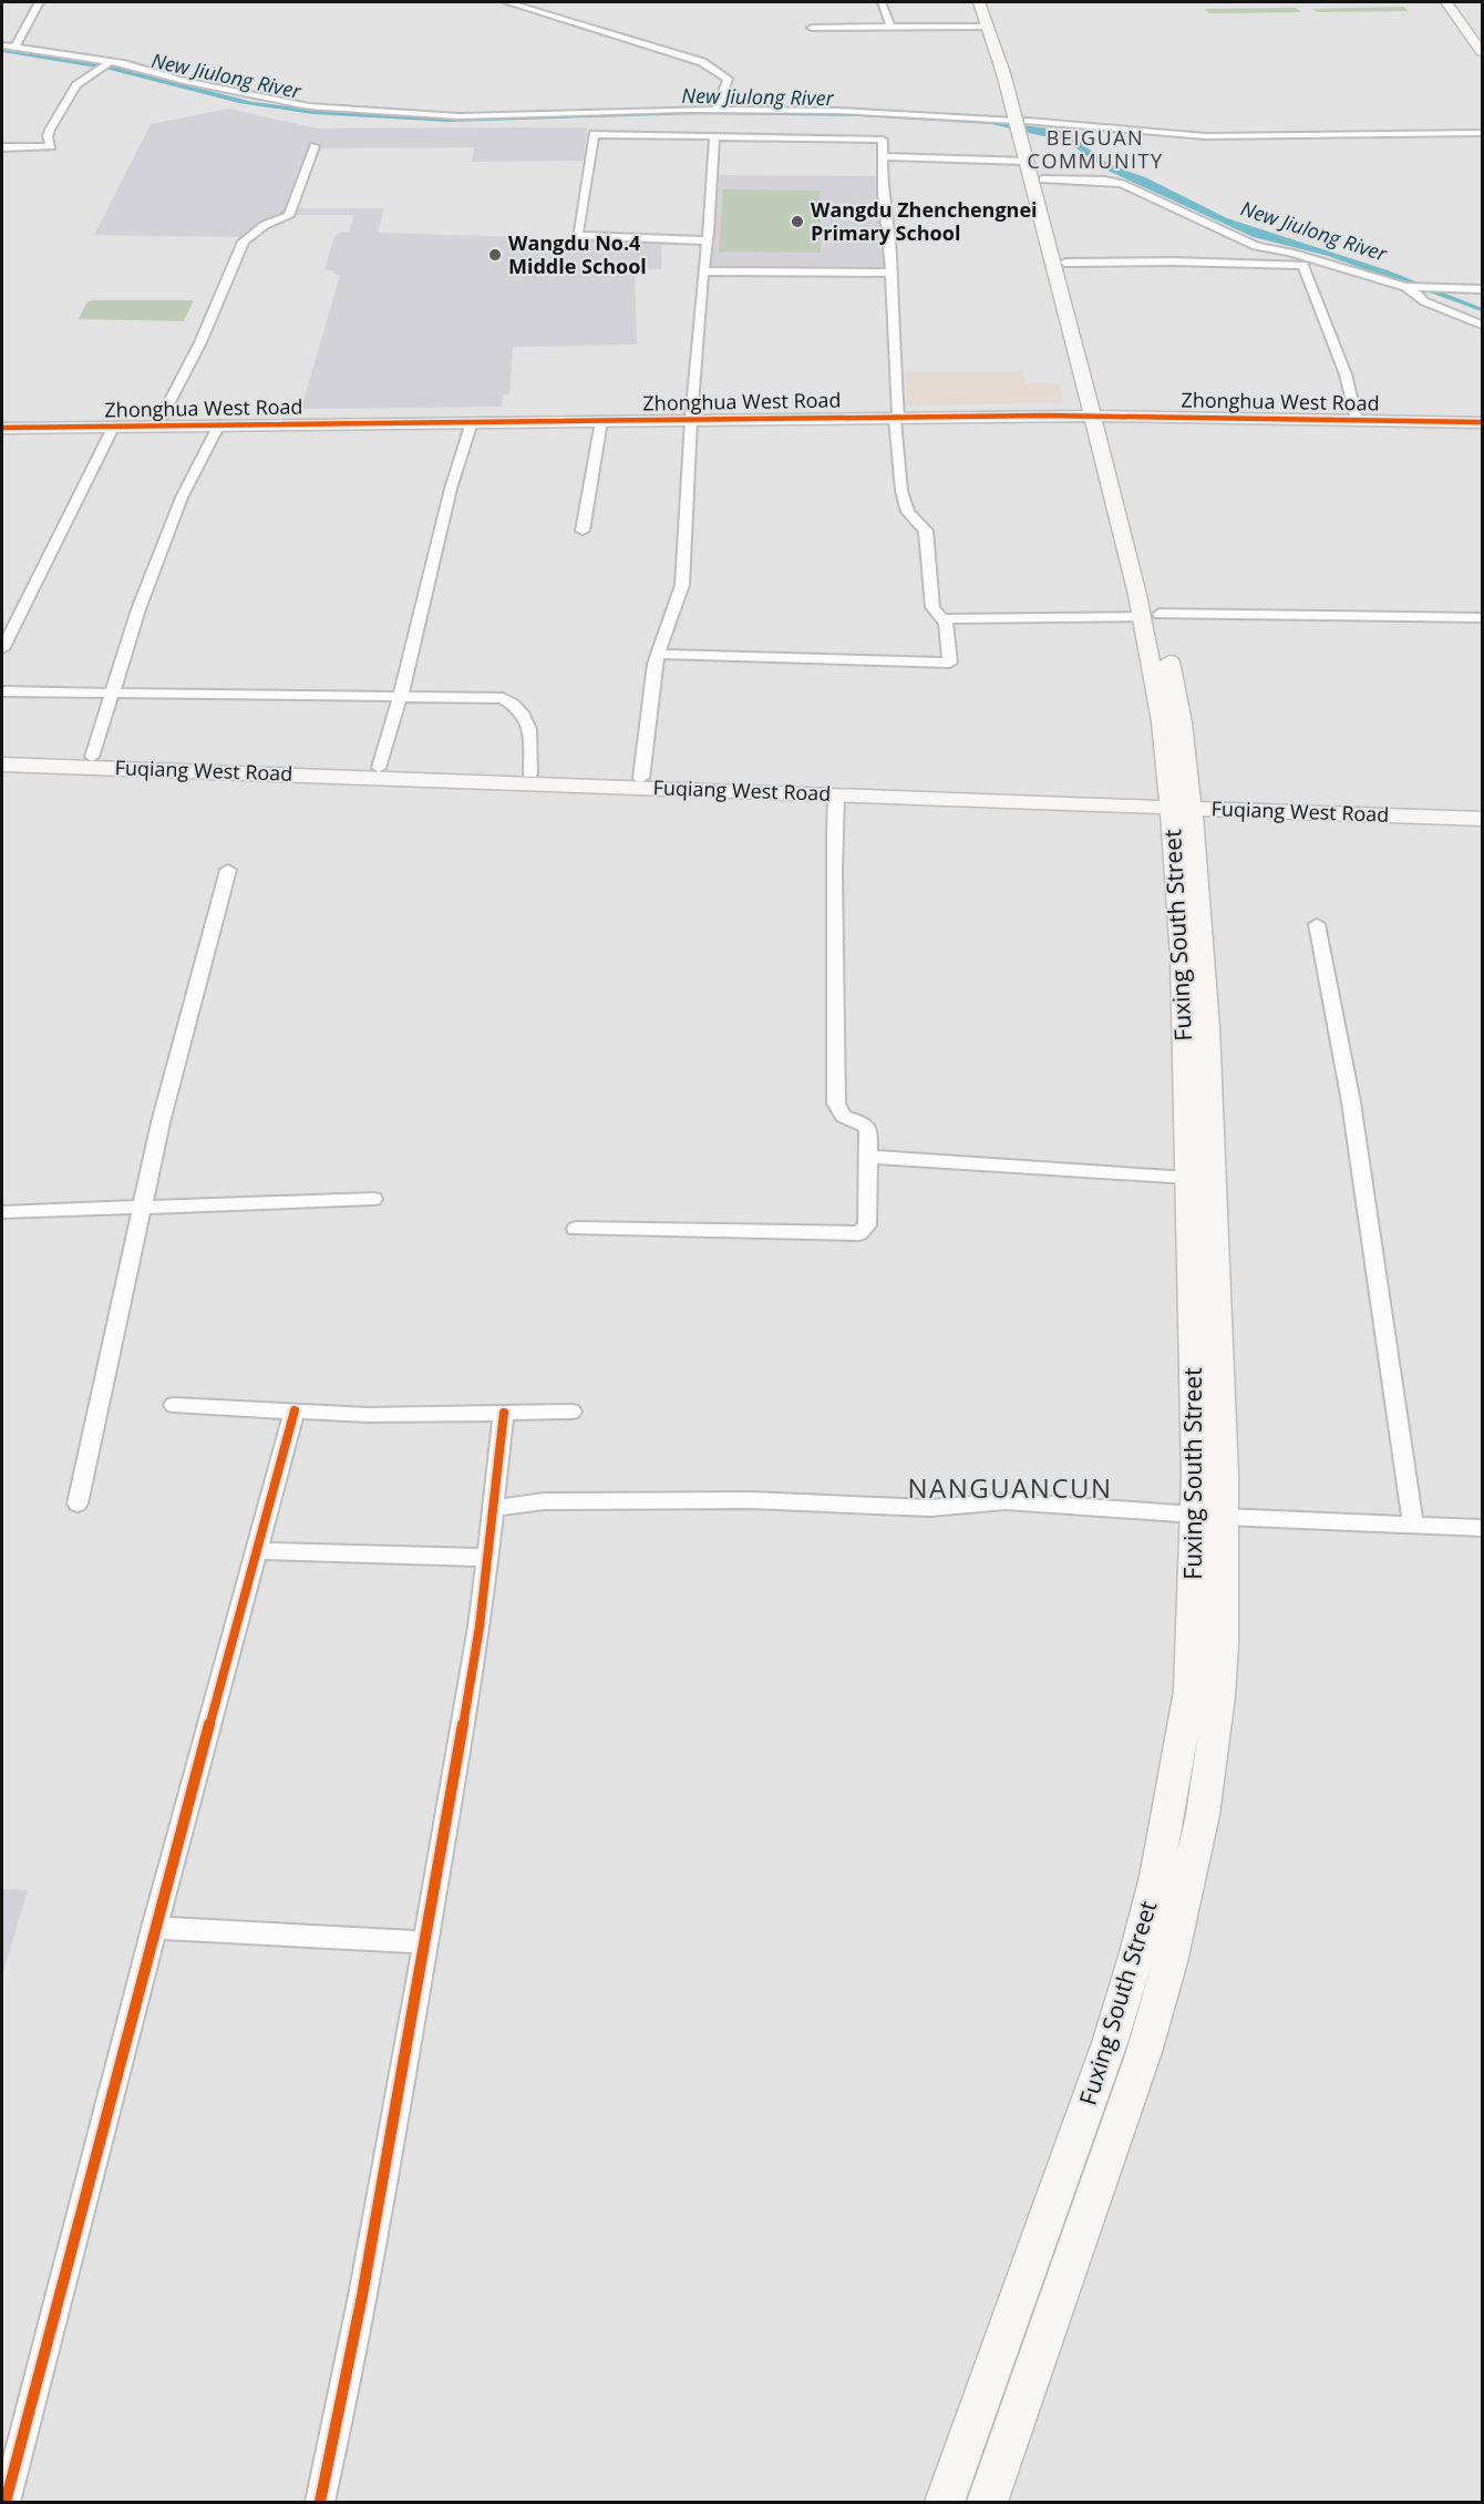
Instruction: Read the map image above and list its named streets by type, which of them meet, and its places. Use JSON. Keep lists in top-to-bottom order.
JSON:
{
  "streets": {
    "main road": ["Zhonghua West Road", "Fuqiang West Road", "Fuxing South Street"]
  },
  "crossings": [
    ["Zhonghua West Road", "Fuxing South Street"],
    ["Fuqiang West Road", "Fuxing South Street"]
  ],
  "districts": ["BEIGUAN COMMUNITY", "NANGUANCUN"],
  "water": ["New Jiulong River"],
  "places": ["Wangdu Zhenchengnei Primary School", "Wangdu No.4 Middle School"]
}
